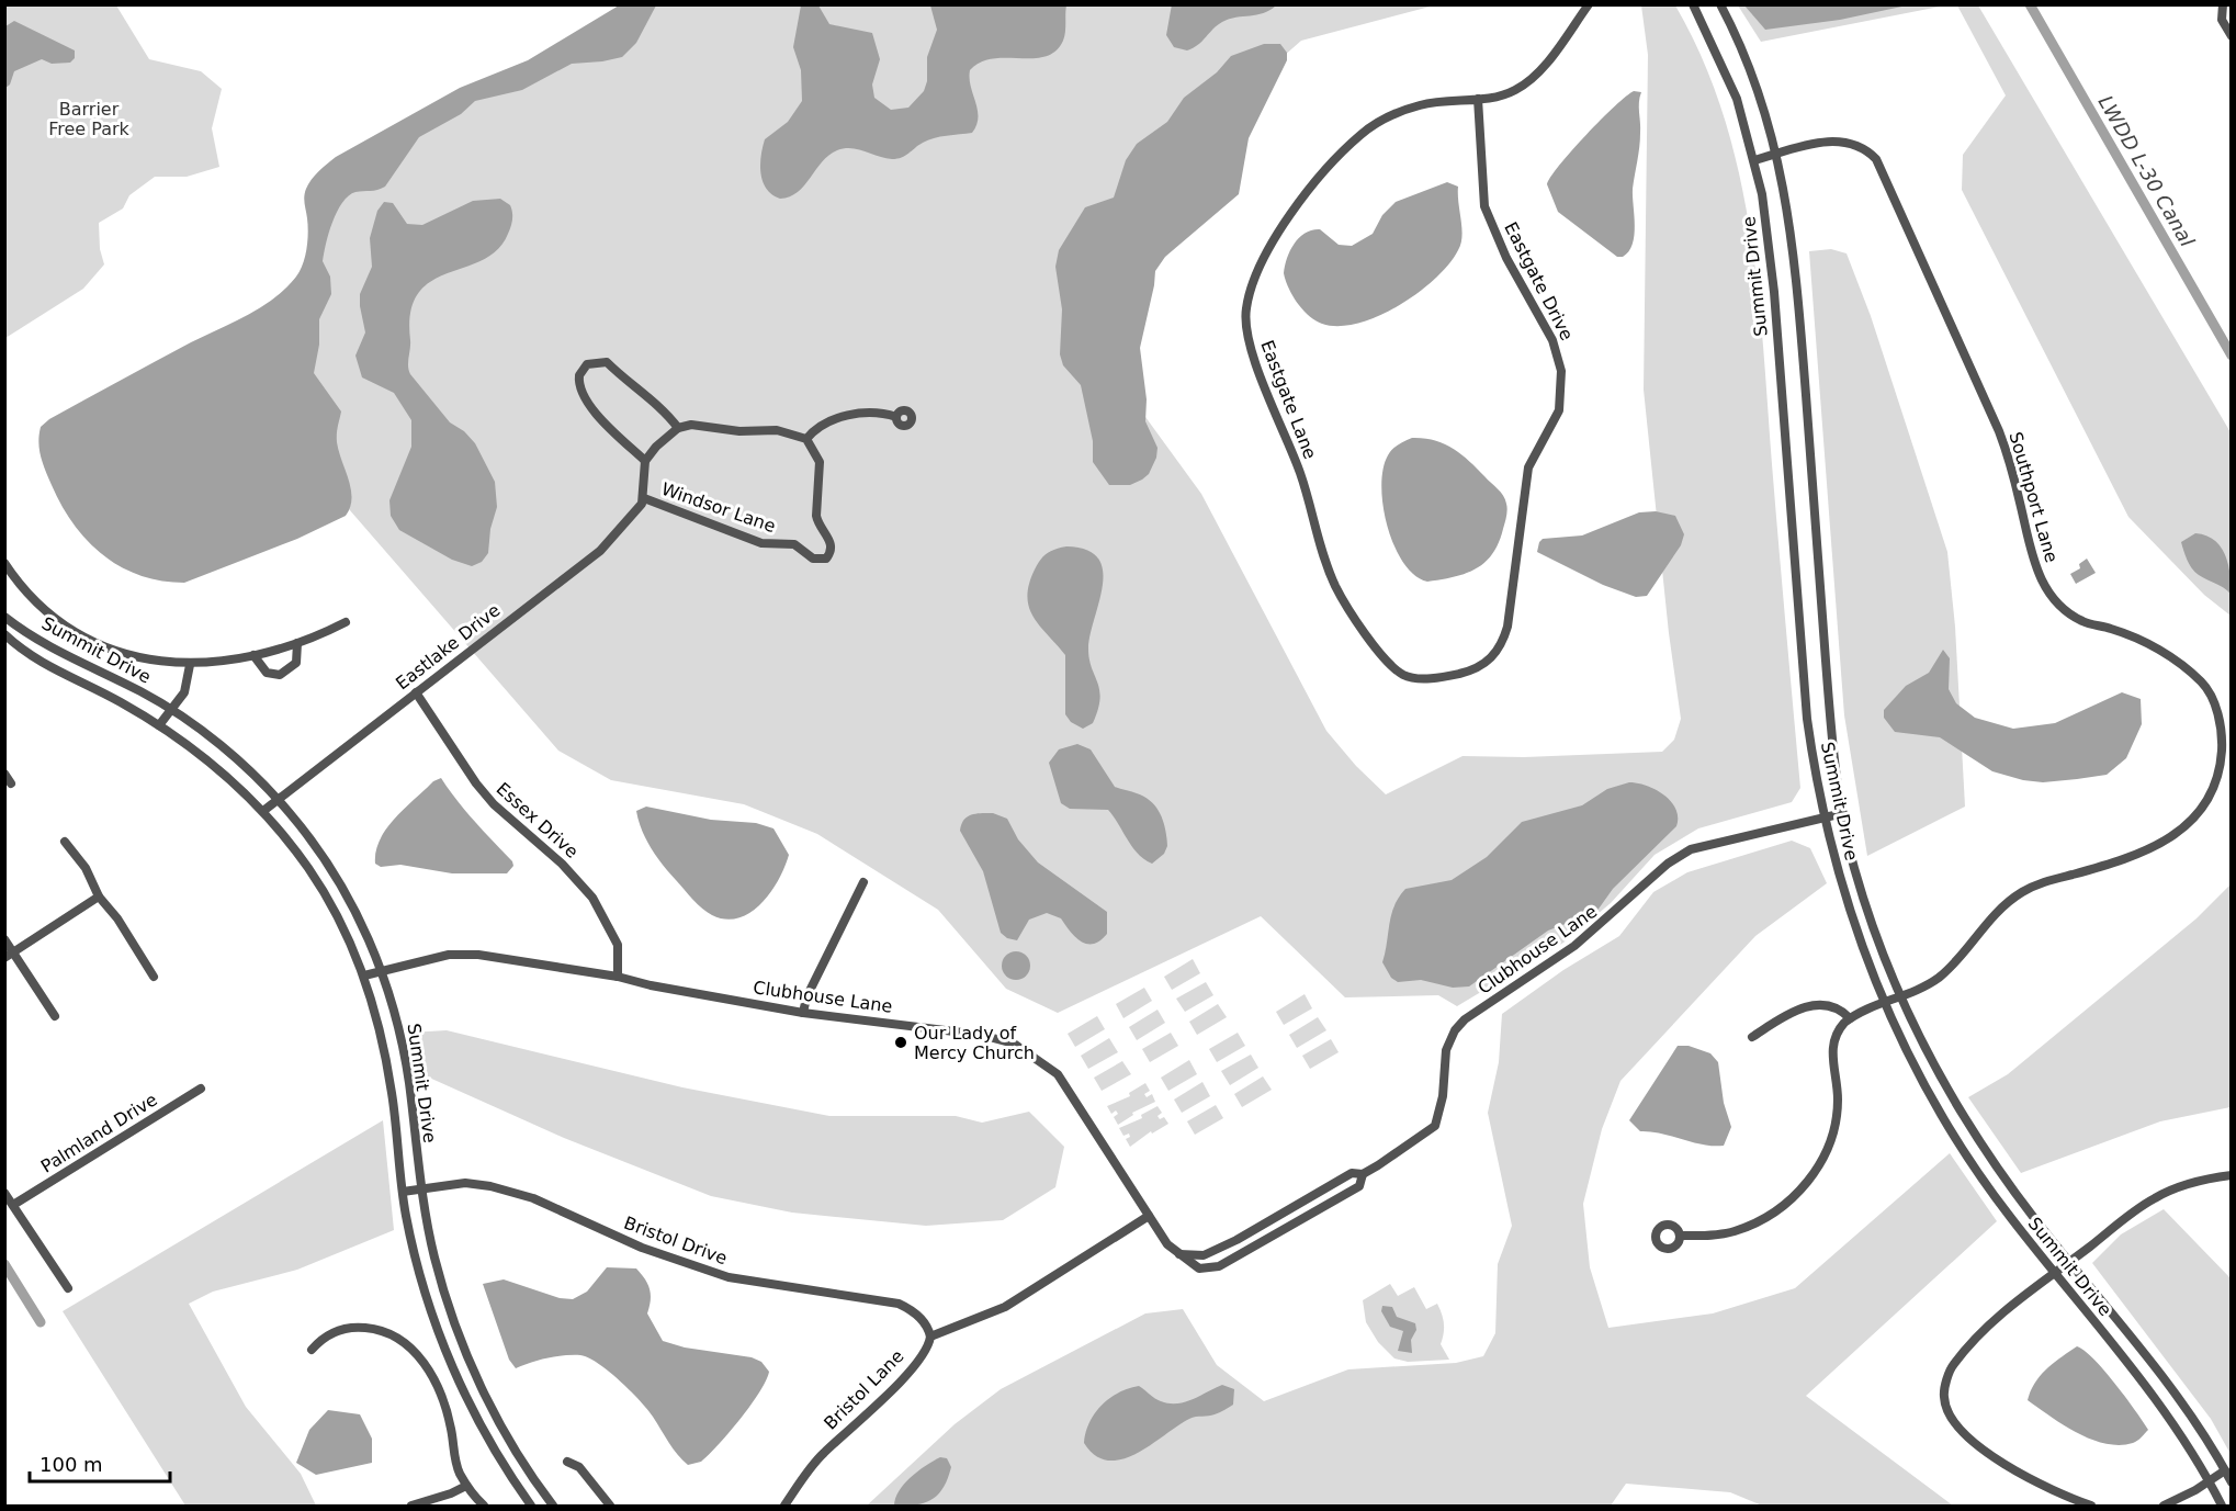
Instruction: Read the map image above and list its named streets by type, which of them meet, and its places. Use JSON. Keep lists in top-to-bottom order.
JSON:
{
  "streets": {
    "street": [
      "Summit Drive",
      "Eastgate Drive",
      "Eastgate Lane",
      "Southport Lane",
      "Windsor Lane",
      "Eastlake Drive",
      "Essex Drive",
      "Clubhouse Lane",
      "Palmland Drive",
      "Bristol Drive",
      "Bristol Lane"
    ]
  },
  "crossings": [
    ["Summit Drive", "Southport Lane"],
    ["Summit Drive", "Eastlake Drive"],
    ["Summit Drive", "Clubhouse Lane"],
    ["Summit Drive", "Bristol Drive"],
    ["Eastgate Drive", "Eastgate Lane"],
    ["Windsor Lane", "Eastlake Drive"],
    ["Eastlake Drive", "Essex Drive"],
    ["Essex Drive", "Clubhouse Lane"],
    ["Bristol Drive", "Bristol Lane"]
  ],
  "water": ["LWDD L-30 Canal"],
  "parks": ["Barrier Free Park"],
  "places": ["Our Lady of Mercy Church"],
  "scale_bar": "100 m"
}
